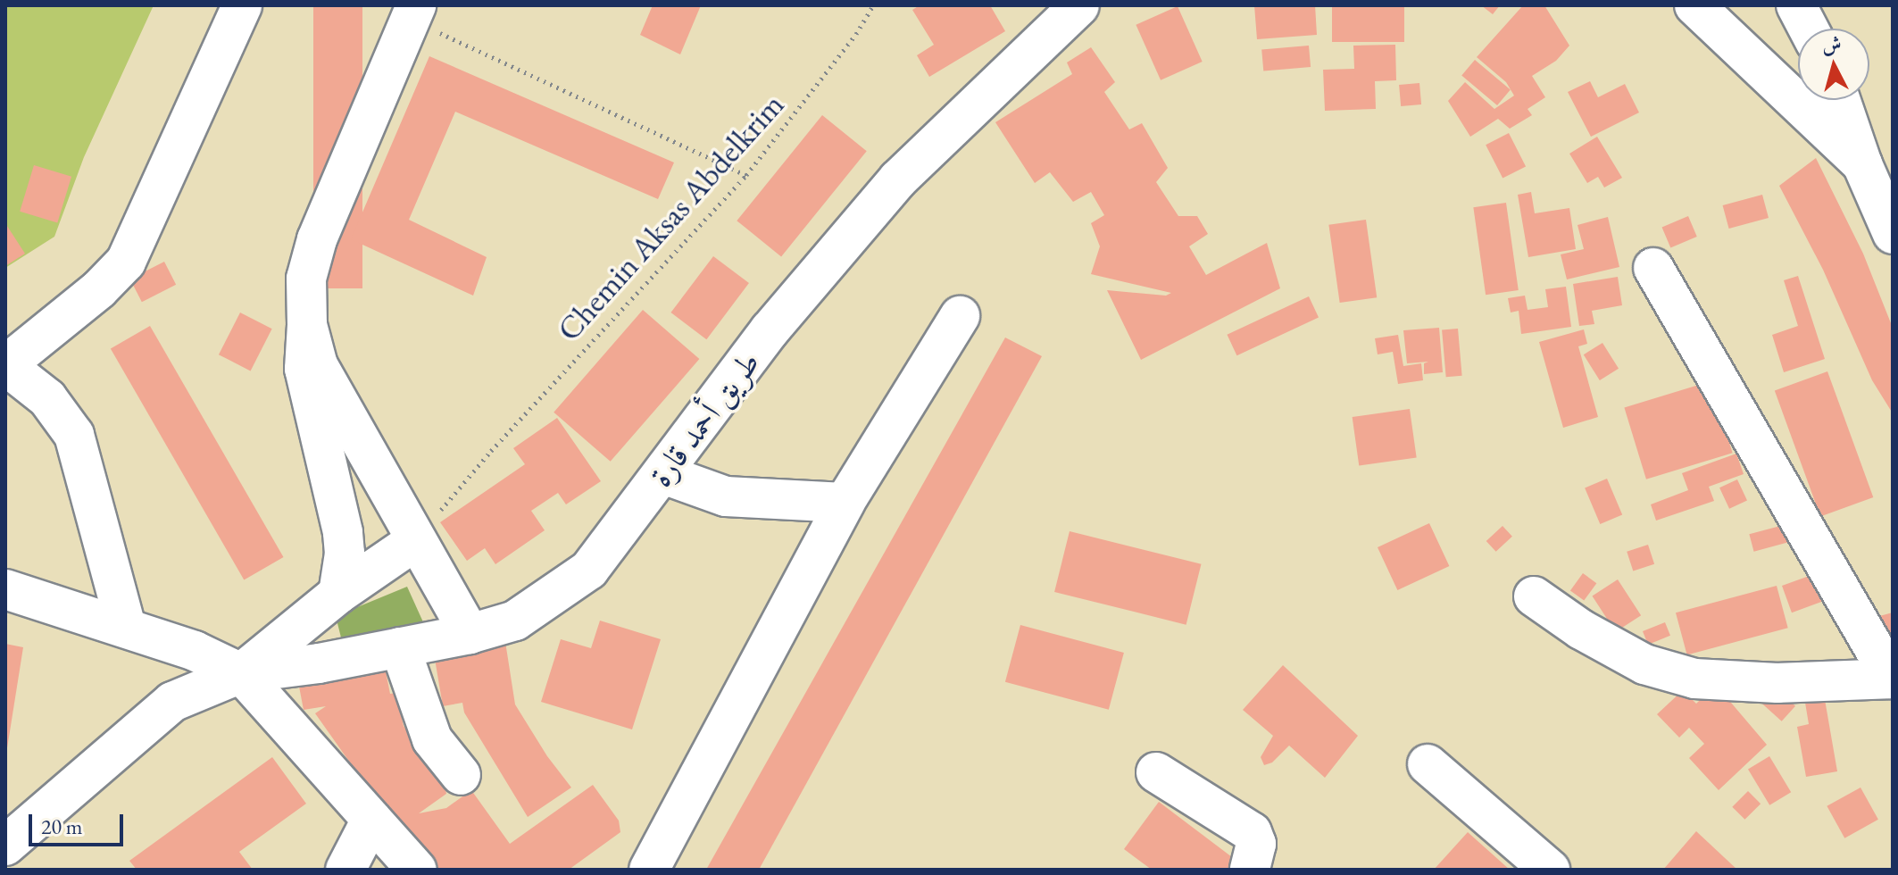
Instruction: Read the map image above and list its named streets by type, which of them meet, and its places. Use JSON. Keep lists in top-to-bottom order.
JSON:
{
  "streets": {
    "main road": ["طريق أحمد قارة"],
    "path": ["Chemin Aksas Abdelkrim"]
  },
  "scale_bar": "20 m",
  "north": "top"
}
